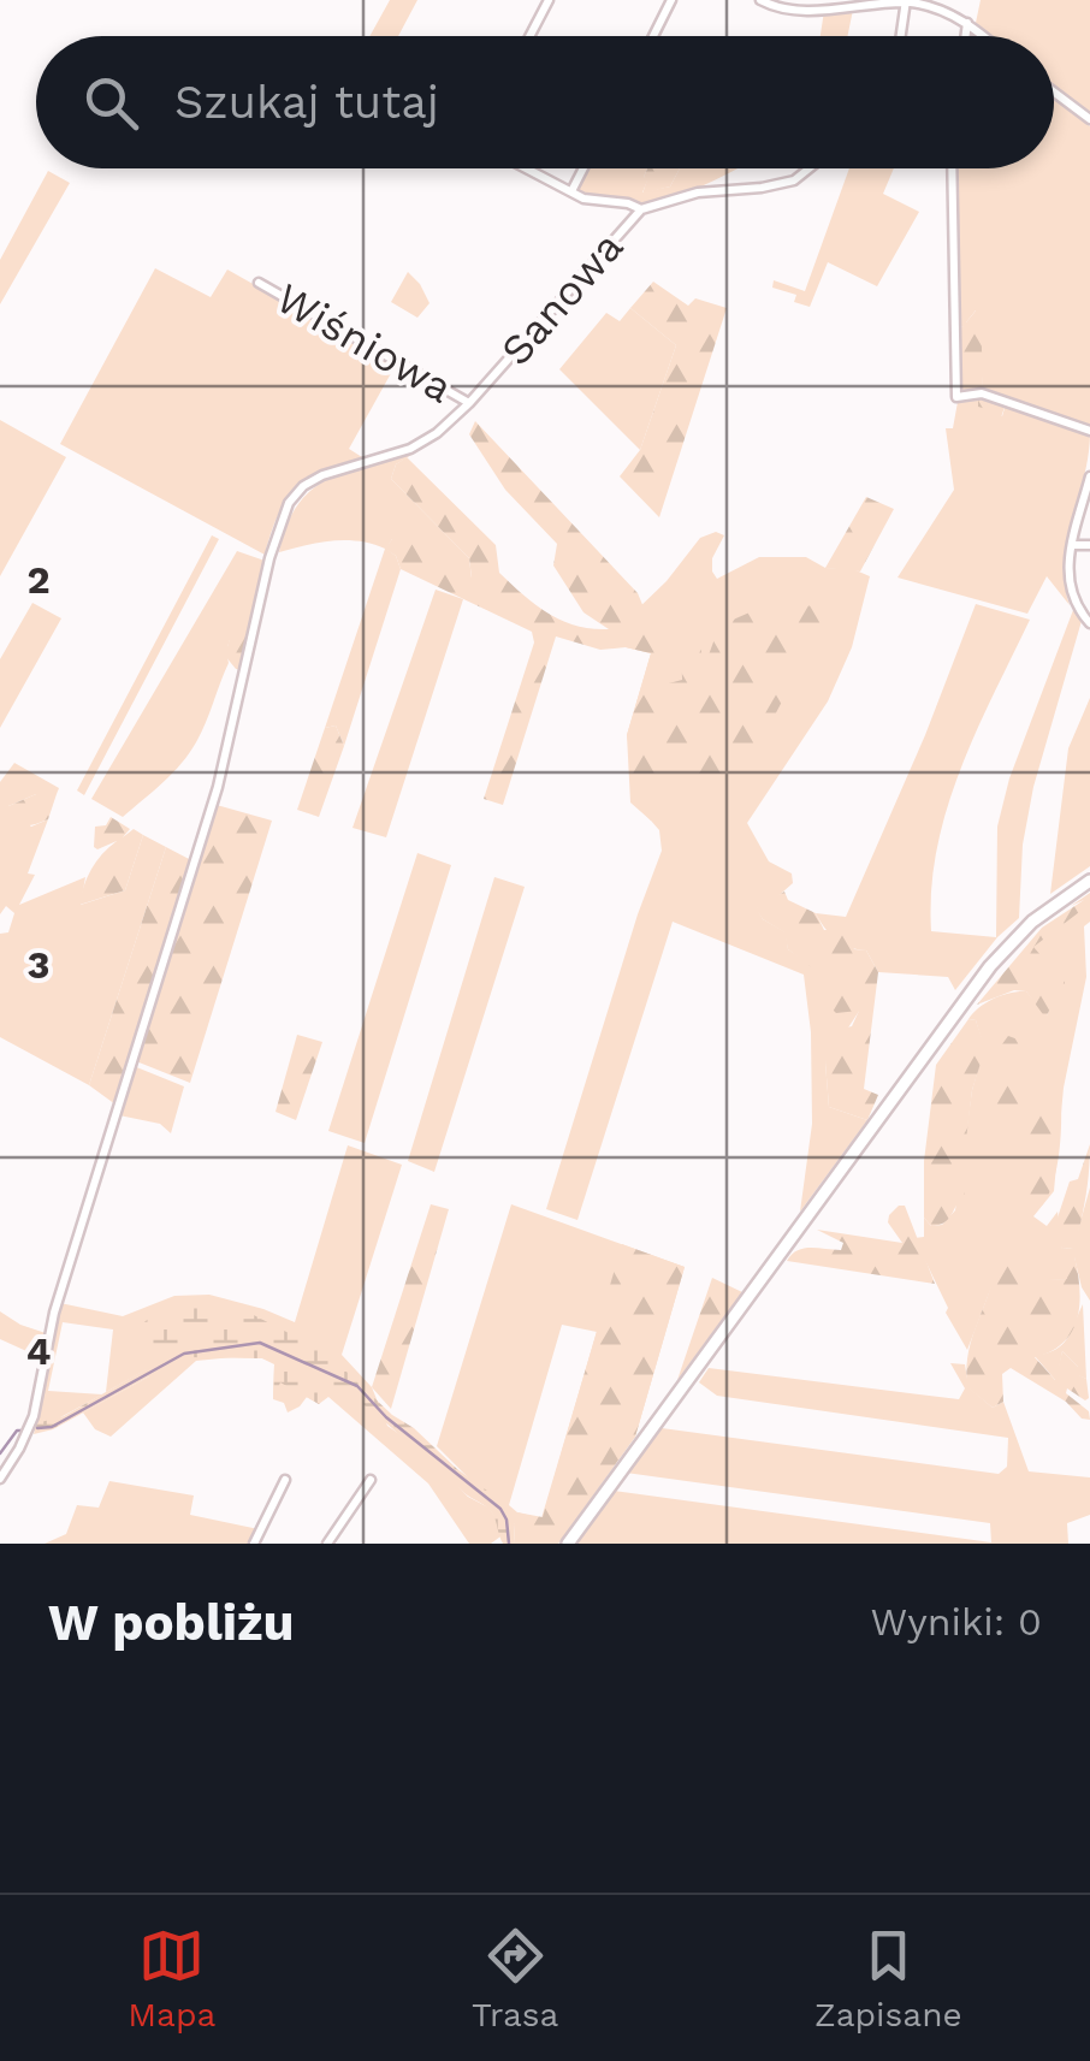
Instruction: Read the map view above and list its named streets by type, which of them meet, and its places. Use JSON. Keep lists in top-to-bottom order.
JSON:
{
  "streets": {
    "street": ["Sanowa", "Wiśniowa"]
  },
  "crossings": [
    ["Sanowa", "Wiśniowa"]
  ],
  "page": {
    "search": "Szukaj tutaj",
    "heading": ["W pobliżu", "Wyniki: 0"],
    "nav": ["Mapa", "Trasa", "Zapisane"]
  },
  "grid": {
    "rows": ["2", "3", "4"]
  }
}
